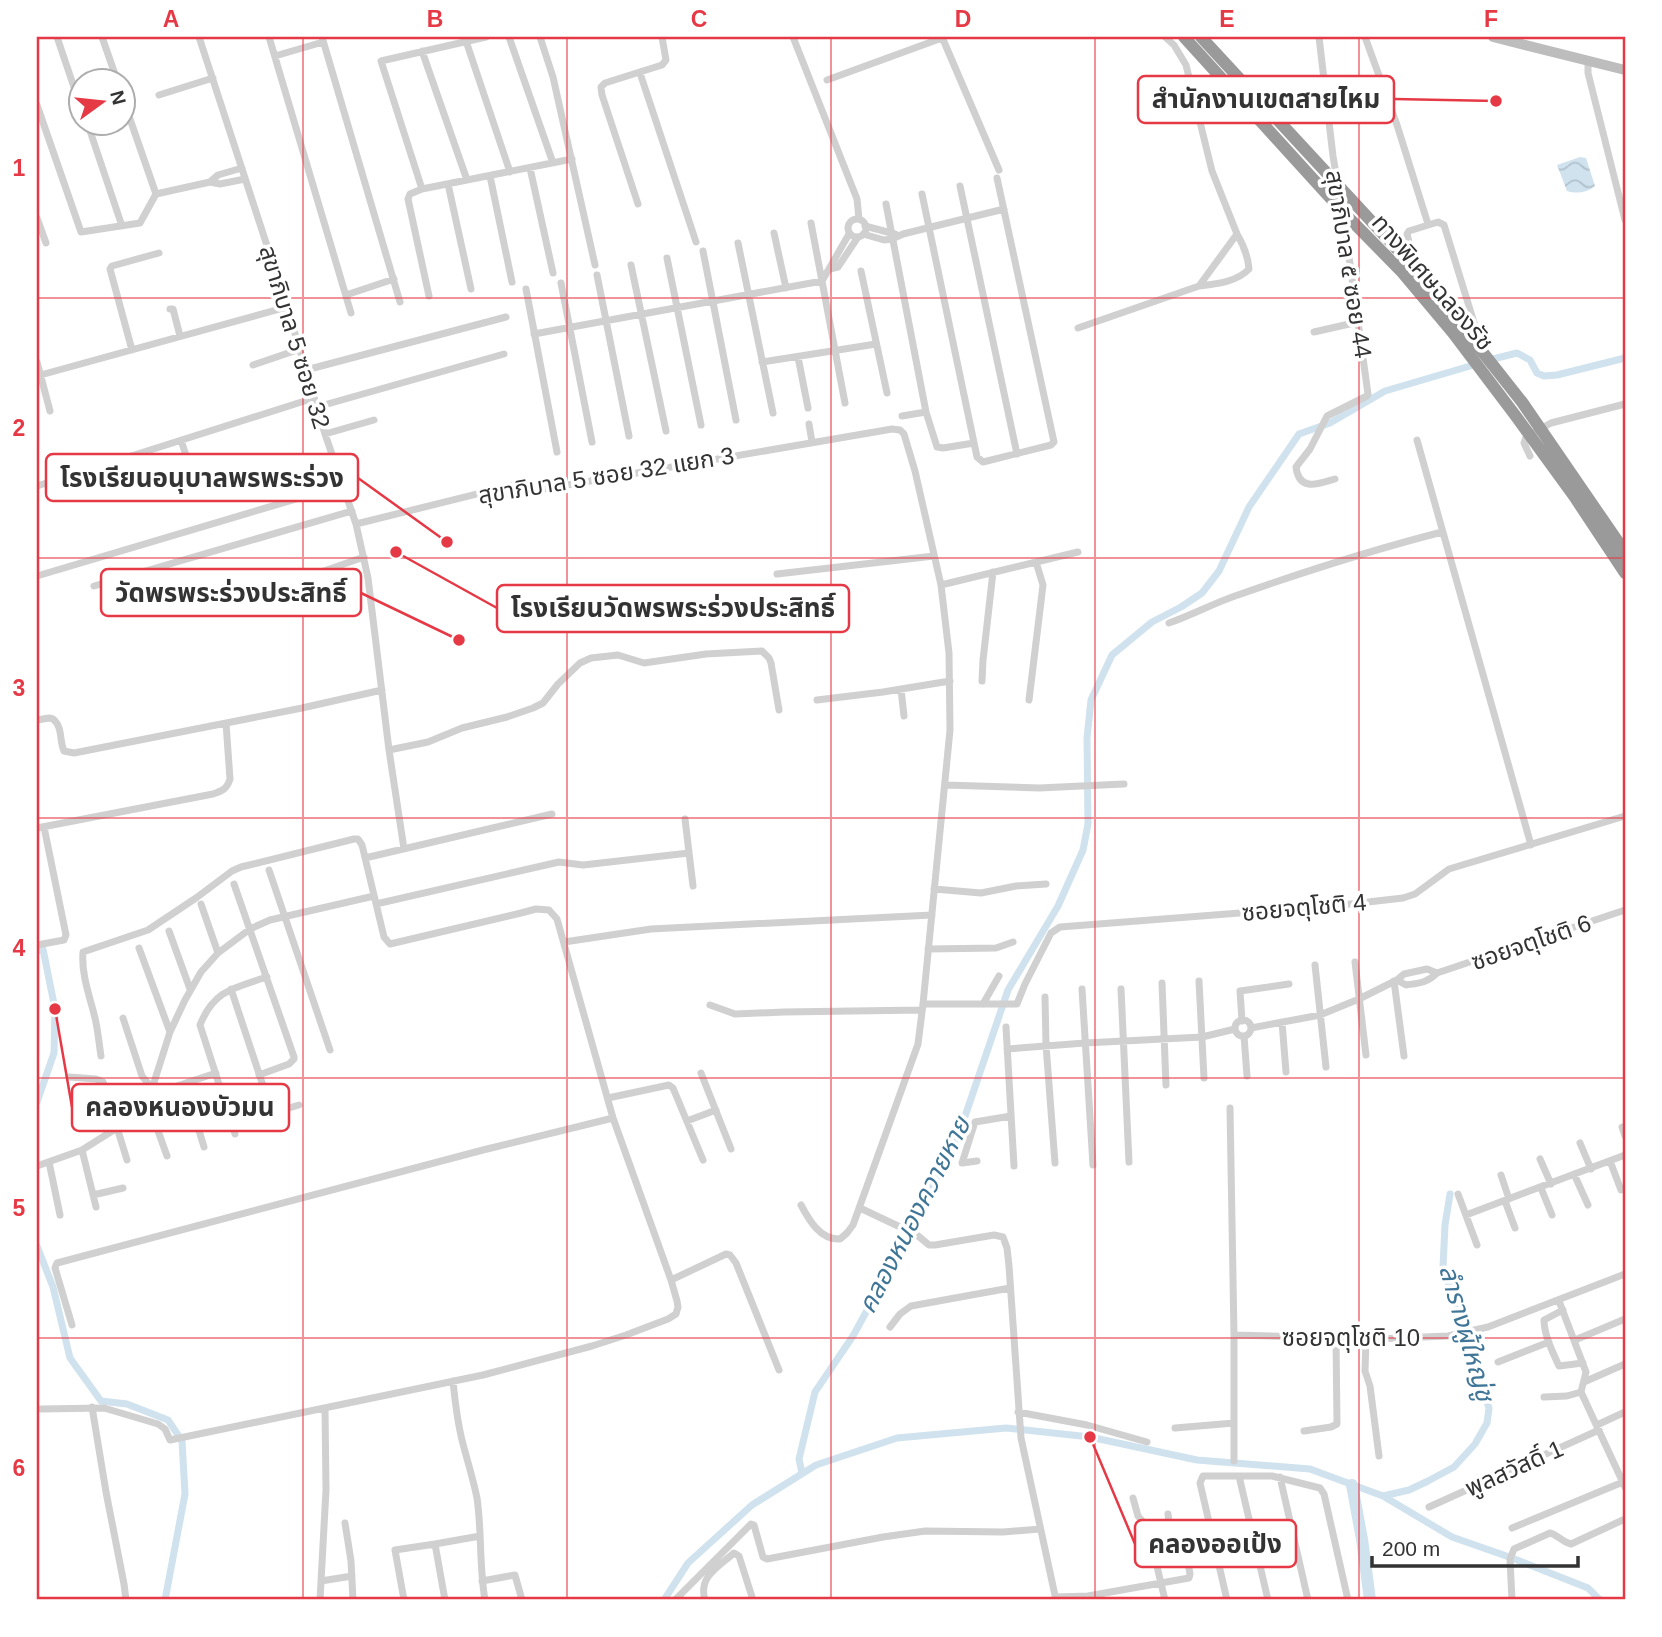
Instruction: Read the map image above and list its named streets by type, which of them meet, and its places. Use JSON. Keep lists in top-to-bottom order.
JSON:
{
  "streets": {
    "highway": ["ทางพิเศษฉลองรัช"],
    "street": [
      "สุขาภิบาล ๕ ซอย 44",
      "สุขาภิบาล 5 ซอย 32",
      "สุขาภิบาล 5 ซอย 32 แยก 3",
      "ซอยจตุโชติ 4",
      "ซอยจตุโชติ 6",
      "ซอยจตุโชติ 10",
      "พูลสวัสดิ์ 1"
    ]
  },
  "crossings": [
    ["สุขาภิบาล 5 ซอย 32", "สุขาภิบาล 5 ซอย 32 แยก 3"]
  ],
  "water": ["คลองหนองควายหาย", "ลำรางผู้ใหญ่ชู"],
  "places": [
    "สำนักงานเขตสายไหม",
    "โรงเรียนอนุบาลพรพระร่วง",
    "โรงเรียนวัดพรพระร่วงประสิทธิ์",
    "วัดพรพระร่วงประสิทธิ์",
    "คลองหนองบัวมน",
    "คลองออเป้ง"
  ],
  "scale_bar": "200 m",
  "north": "right",
  "grid": {
    "columns": [
      "A",
      "B",
      "C",
      "D",
      "E",
      "F"
    ],
    "rows": [
      "1",
      "2",
      "3",
      "4",
      "5",
      "6"
    ]
  }
}
